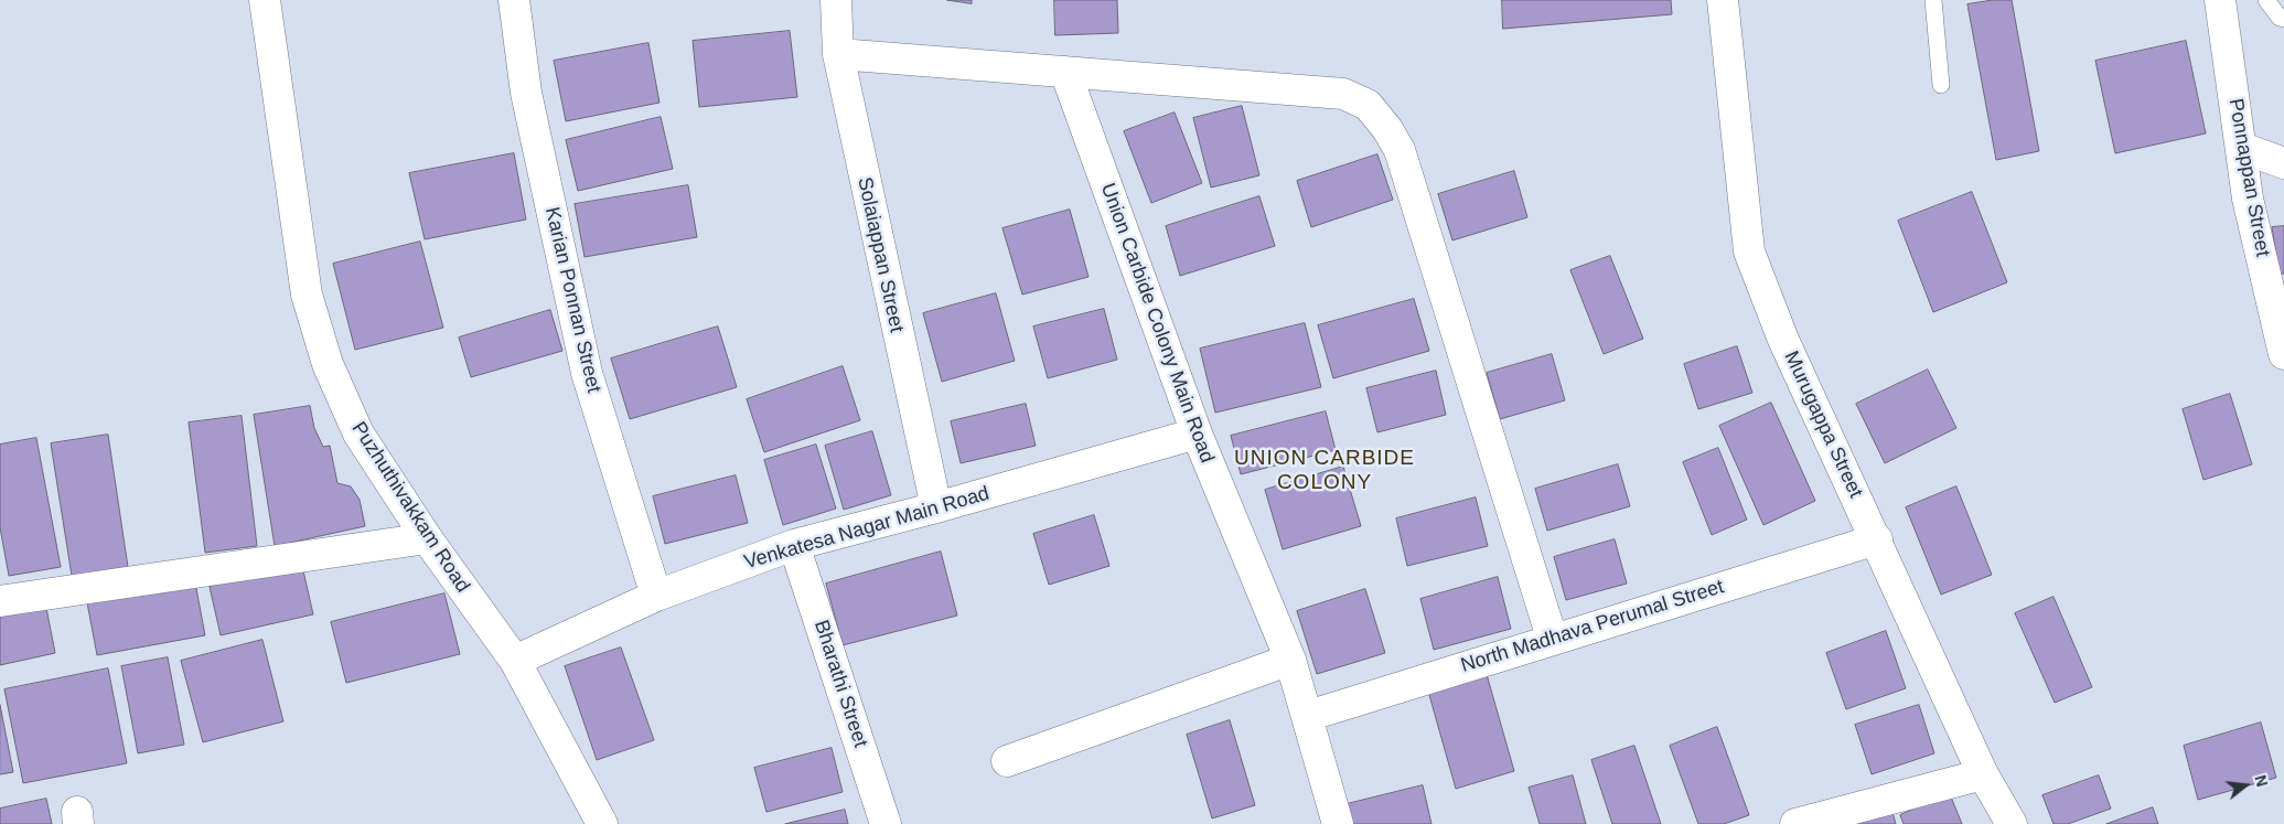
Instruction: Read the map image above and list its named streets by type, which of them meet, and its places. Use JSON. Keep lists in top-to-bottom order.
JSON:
{
  "streets": {
    "street": [
      "Ponnappan Street",
      "Solaiappan Street",
      "Karian Ponnan Street",
      "Union Carbide Colony Main Road",
      "Murugappa Street",
      "Puzhuthivakkam Road",
      "Venkatesa Nagar Main Road",
      "North Madhava Perumal Street",
      "Bharathi Street"
    ]
  },
  "crossings": [
    ["Solaiappan Street", "Venkatesa Nagar Main Road"],
    ["Karian Ponnan Street", "Venkatesa Nagar Main Road"],
    ["Union Carbide Colony Main Road", "Venkatesa Nagar Main Road"],
    ["Union Carbide Colony Main Road", "North Madhava Perumal Street"],
    ["Murugappa Street", "North Madhava Perumal Street"],
    ["Puzhuthivakkam Road", "Venkatesa Nagar Main Road"],
    ["Venkatesa Nagar Main Road", "Bharathi Street"]
  ],
  "districts": ["UNION CARBIDE COLONY"],
  "north": "right"
}
